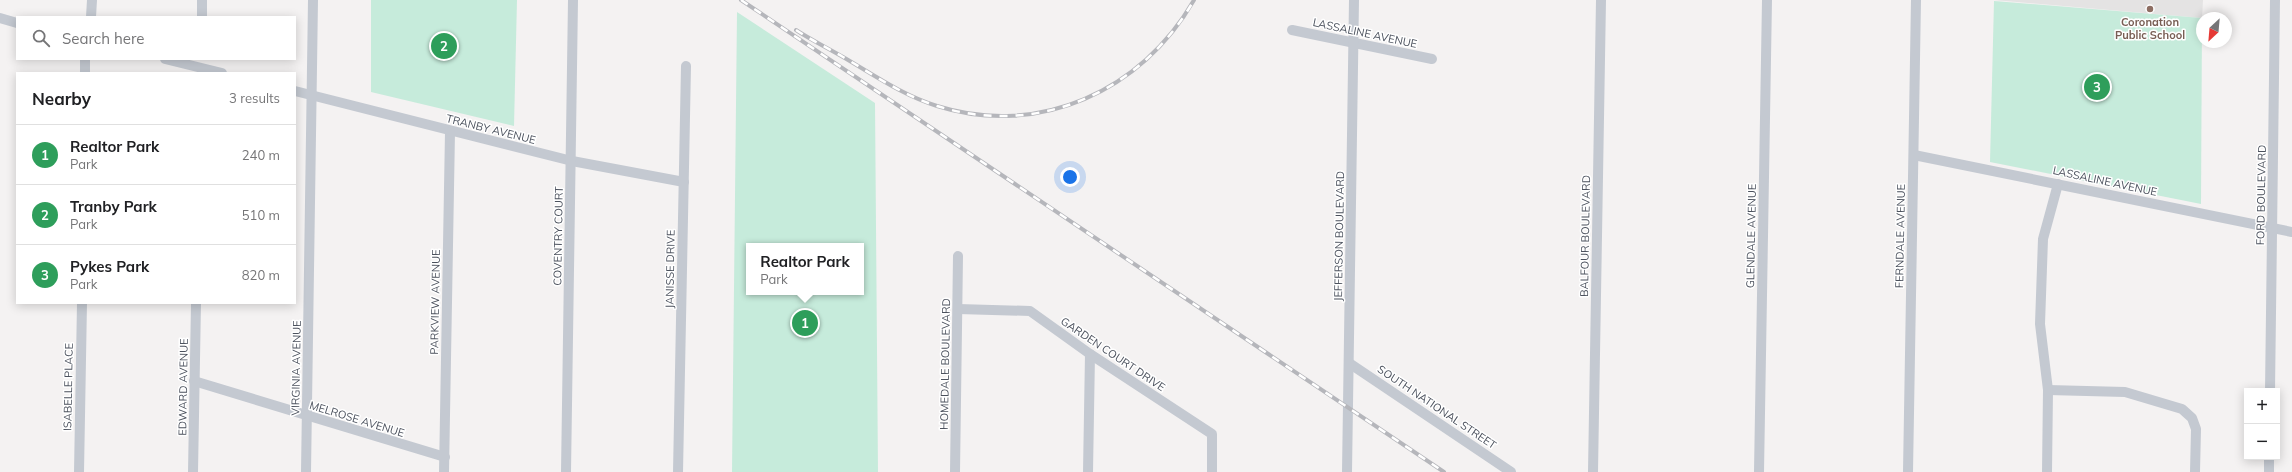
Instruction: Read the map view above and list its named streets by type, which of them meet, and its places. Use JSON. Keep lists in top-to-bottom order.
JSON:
{
  "streets": {
    "street": [
      "LASSALINE AVENUE",
      "TRANBY AVENUE",
      "FORD BOULEVARD",
      "COVENTRY COURT",
      "JEFFERSON BOULEVARD",
      "BALFOUR BOULEVARD",
      "GLENDALE AVENUE",
      "FERNDALE AVENUE",
      "JANISSE DRIVE",
      "PARKVIEW AVENUE",
      "GARDEN COURT DRIVE",
      "HOMEDALE BOULEVARD",
      "VIRGINIA AVENUE",
      "ISABELLE PLACE",
      "EDWARD AVENUE",
      "SOUTH NATIONAL STREET",
      "MELROSE AVENUE"
    ]
  },
  "crossings": [
    ["LASSALINE AVENUE", "FORD BOULEVARD"],
    ["LASSALINE AVENUE", "JEFFERSON BOULEVARD"],
    ["LASSALINE AVENUE", "FERNDALE AVENUE"],
    ["TRANBY AVENUE", "COVENTRY COURT"],
    ["TRANBY AVENUE", "JANISSE DRIVE"],
    ["TRANBY AVENUE", "PARKVIEW AVENUE"],
    ["TRANBY AVENUE", "VIRGINIA AVENUE"],
    ["JEFFERSON BOULEVARD", "SOUTH NATIONAL STREET"],
    ["PARKVIEW AVENUE", "MELROSE AVENUE"],
    ["GARDEN COURT DRIVE", "HOMEDALE BOULEVARD"],
    ["VIRGINIA AVENUE", "MELROSE AVENUE"],
    ["EDWARD AVENUE", "MELROSE AVENUE"]
  ],
  "places": ["Coronation Public School"],
  "north": "bottom left",
  "page": {
    "search": "Search here",
    "pins": ["2", "3", "1"],
    "heading": ["Nearby", "3 results"],
    "list": [
      {
        "mark": "1",
        "name": "Realtor Park",
        "note": "Park",
        "value": "240 m"
      },
      {
        "mark": "2",
        "name": "Tranby Park",
        "note": "Park",
        "value": "510 m"
      },
      {
        "mark": "3",
        "name": "Pykes Park",
        "note": "Park",
        "value": "820 m"
      }
    ],
    "popup": ["Realtor Park", "Park"],
    "map_buttons": ["+", "−"]
  }
}
